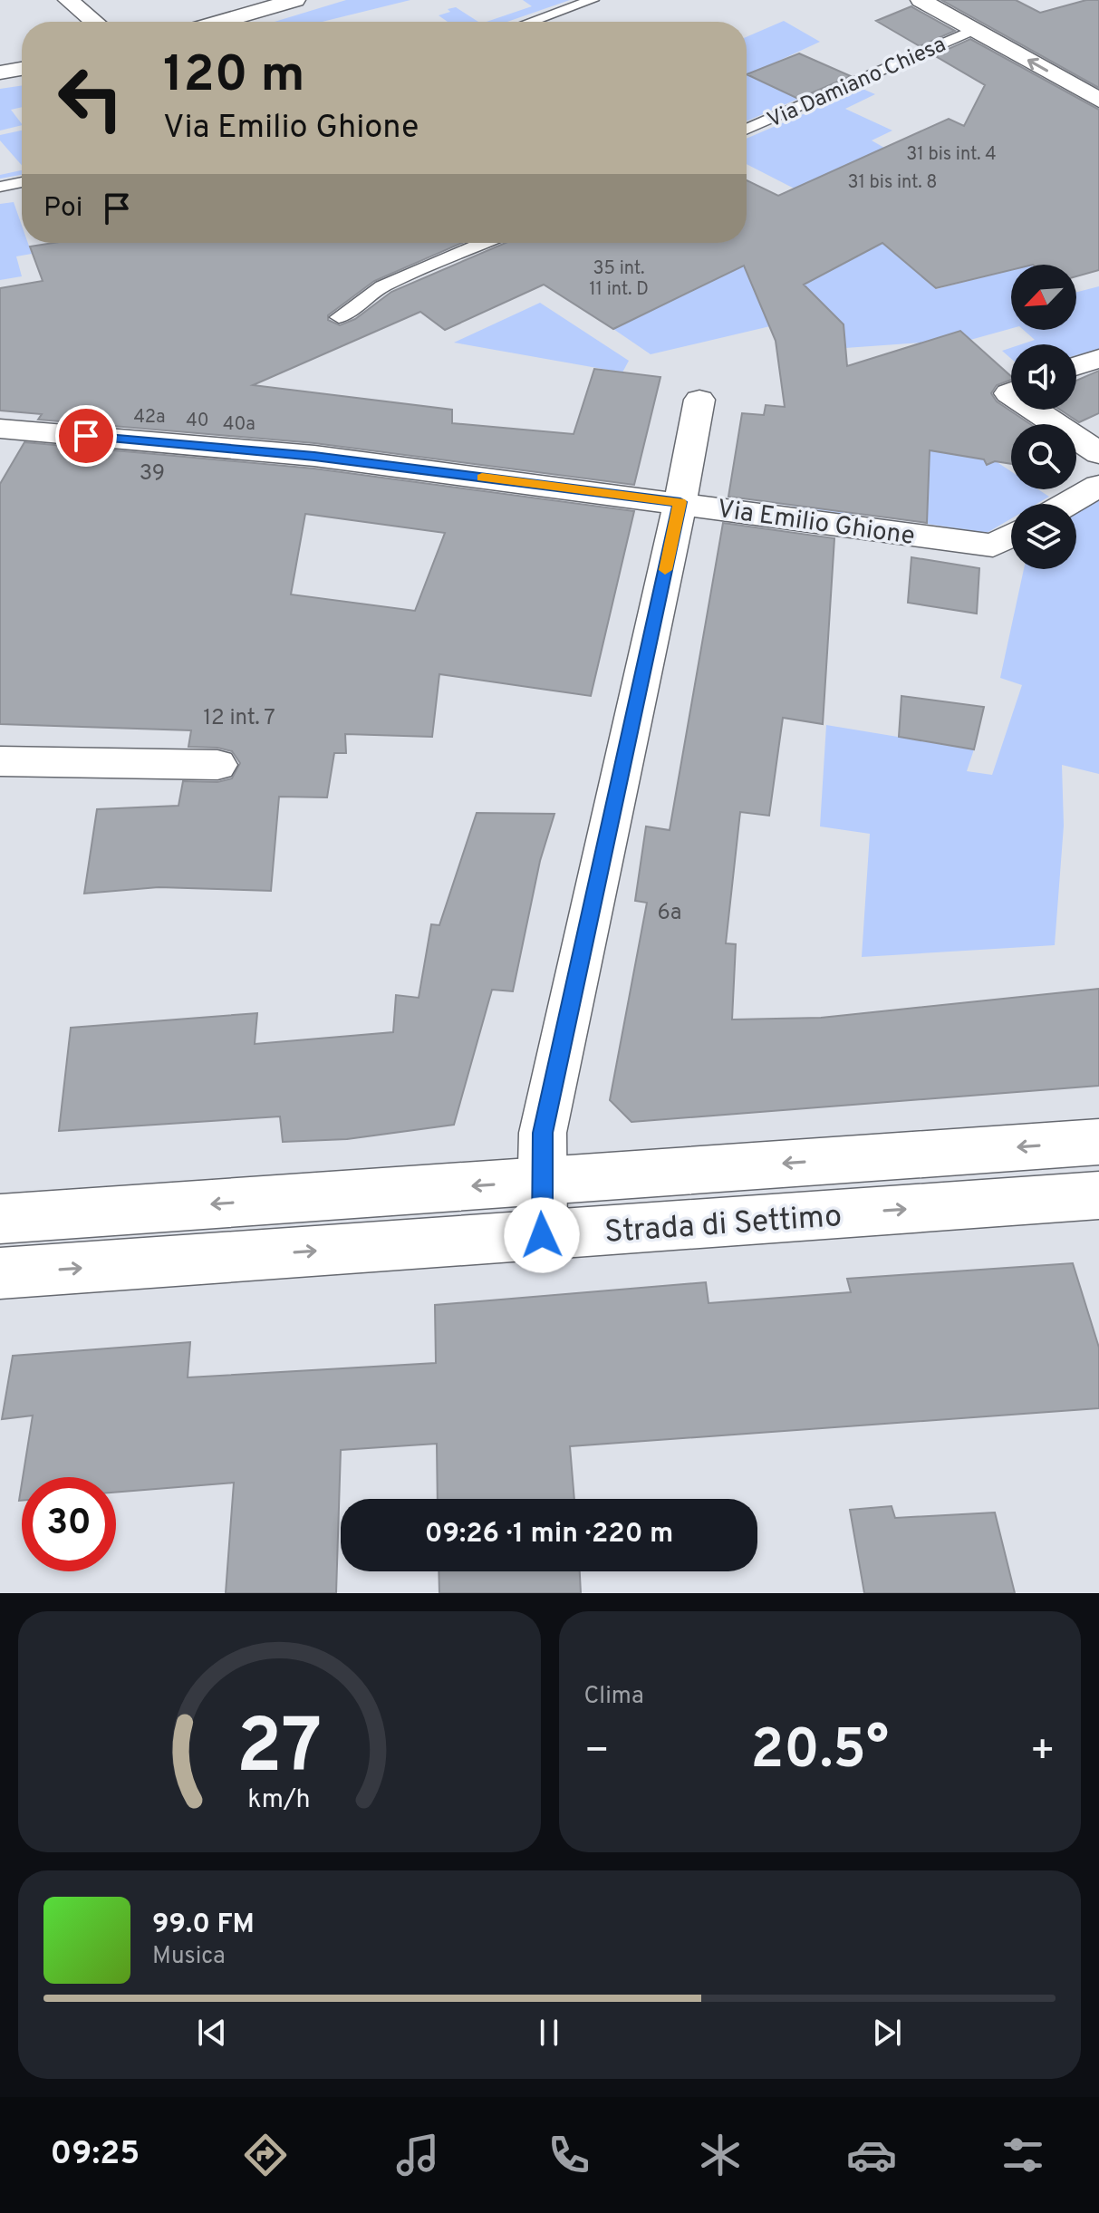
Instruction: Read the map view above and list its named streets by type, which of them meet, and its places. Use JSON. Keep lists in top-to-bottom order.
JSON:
{
  "streets": {
    "street": ["Via Damiano Chiesa", "Via Emilio Ghione", "Strada di Settimo"]
  },
  "house_numbers": [
    "31 bis int. 4",
    "31 bis int. 8",
    "35 int. 11 int. D",
    "42a",
    "40",
    "40a",
    "39",
    "12 int. 7",
    "6a"
  ],
  "north": "bottom left",
  "page": {
    "turn": ["120 m", "Via Emilio Ghione"],
    "then": "Poi",
    "limit": "30",
    "trip": "09:26 · 1 min · 220 m",
    "tile": "Clima",
    "heat": ["−", "20.5°", "+"],
    "song": ["99.0 FM", "Musica"],
    "tabs": "09:25",
    "gauge": ["27", "km/h"]
  }
}
